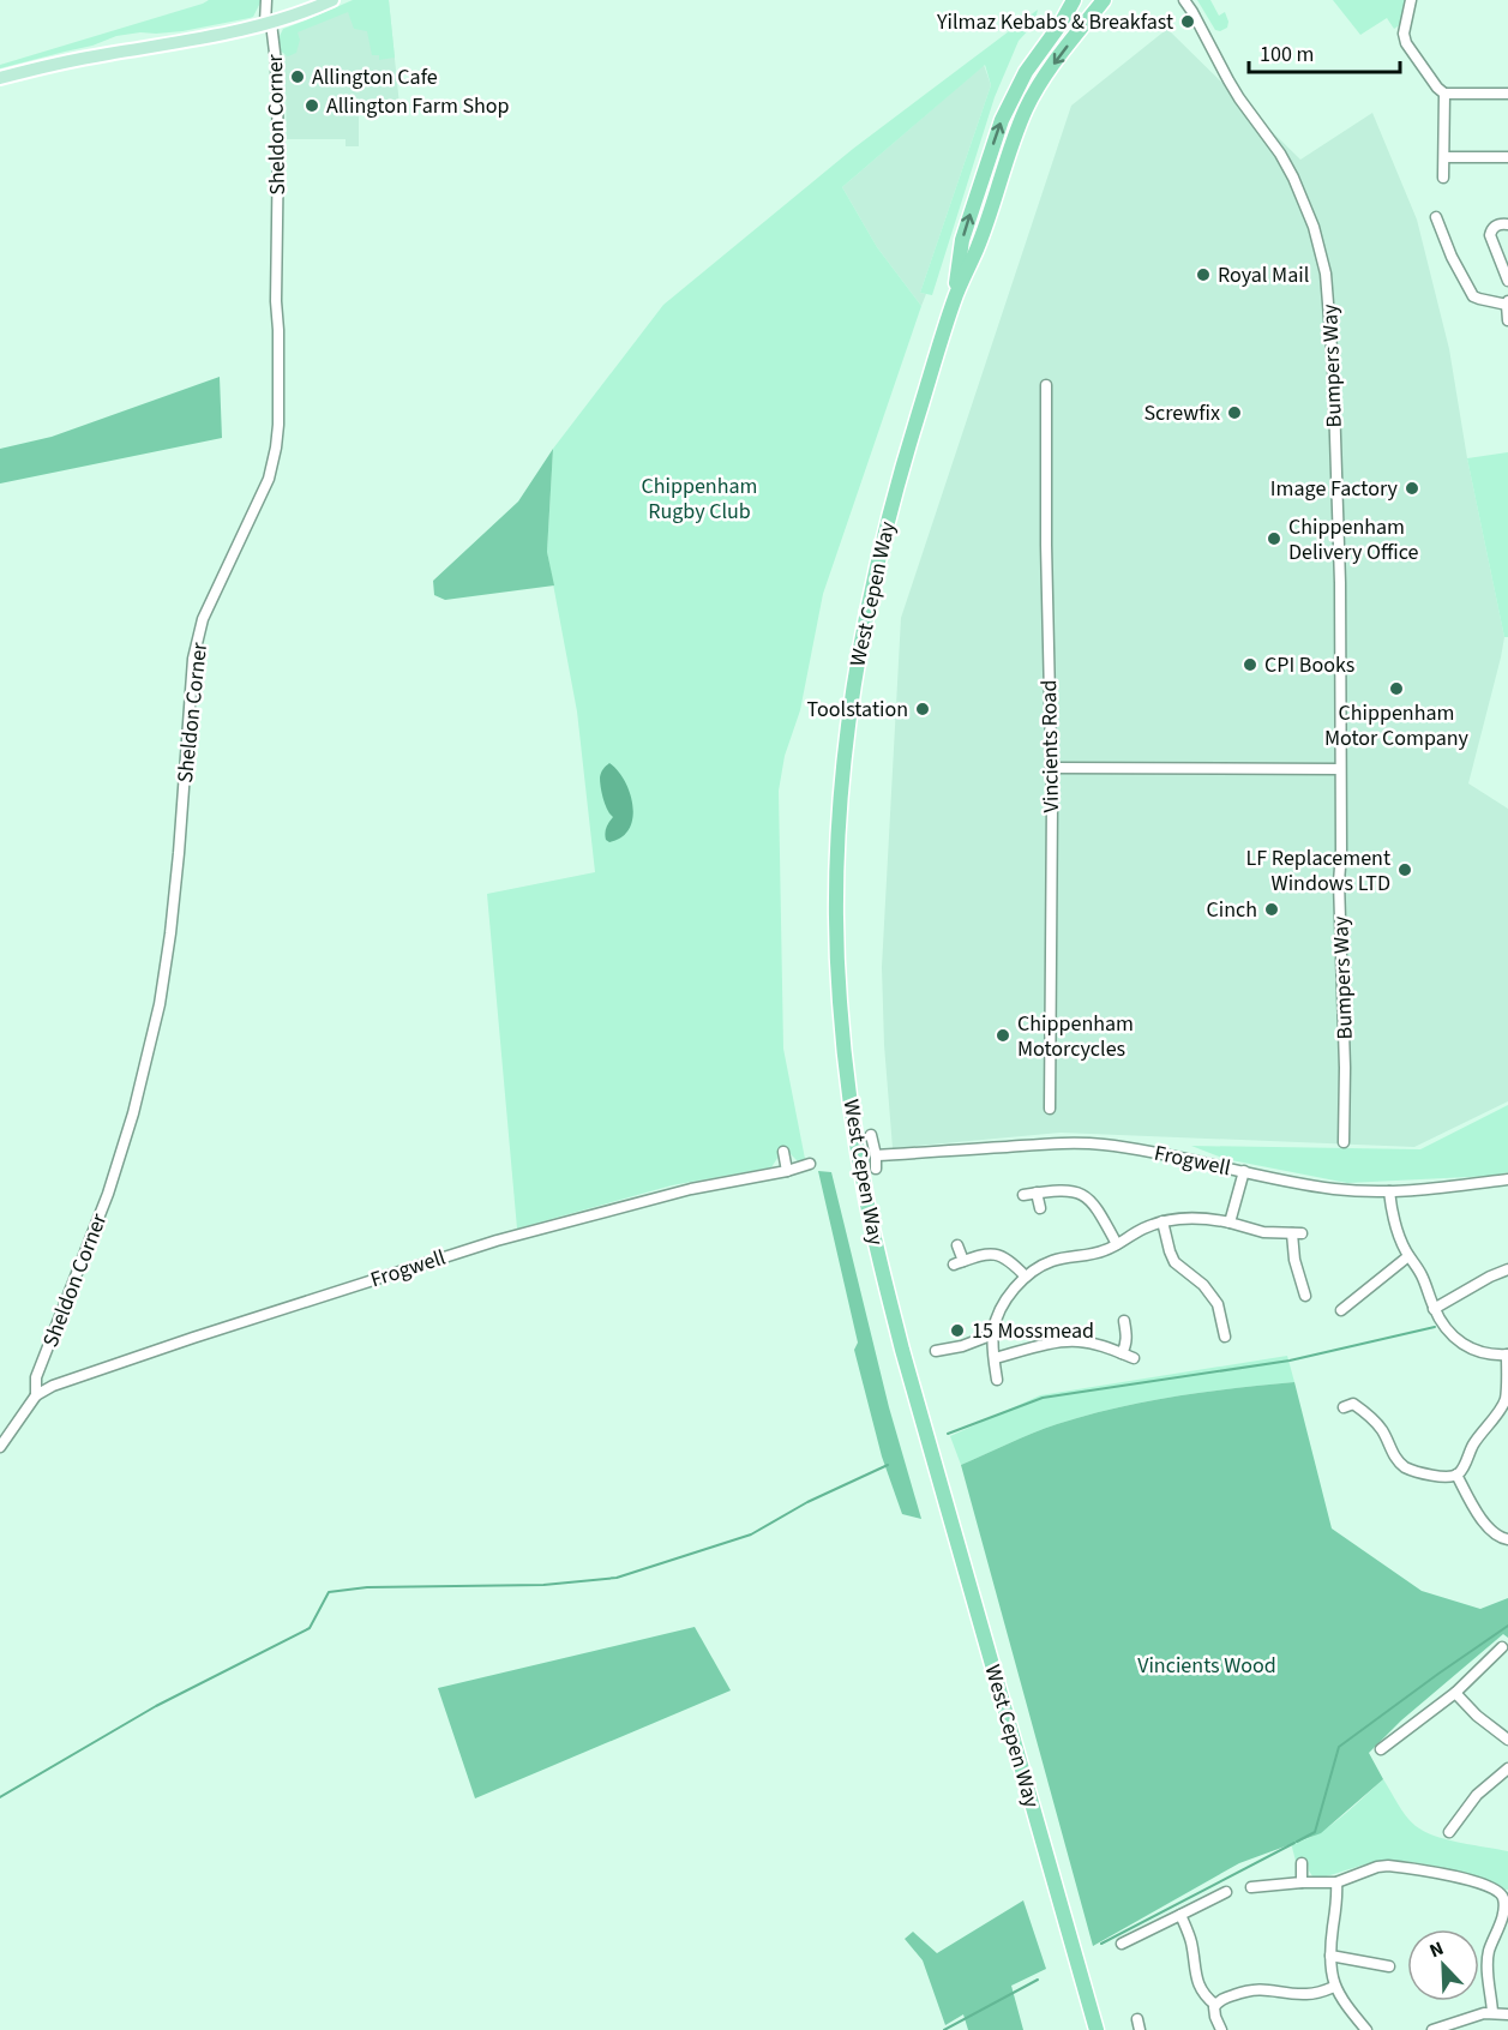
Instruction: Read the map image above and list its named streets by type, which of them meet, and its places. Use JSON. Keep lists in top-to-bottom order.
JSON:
{
  "streets": {
    "highway": ["West Cepen Way"],
    "street": [
      "Sheldon Corner",
      "Bumpers Way",
      "Vincients Road",
      "Frogwell"
    ]
  },
  "crossings": [
    ["Sheldon Corner", "Frogwell"]
  ],
  "parks": ["Chippenham Rugby Club", "Vincients Wood"],
  "places": [
    "Yilmaz Kebabs & Breakfast",
    "Allington Cafe",
    "Allington Farm Shop",
    "Royal Mail",
    "Screwfix",
    "Image Factory",
    "Chippenham Delivery Office",
    "CPI Books",
    "Chippenham Motor Company",
    "Toolstation",
    "LF Replacement Windows LTD",
    "Cinch",
    "Chippenham Motorcycles",
    "15 Mossmead"
  ],
  "scale_bar": "100 m",
  "north": "top left"
}
